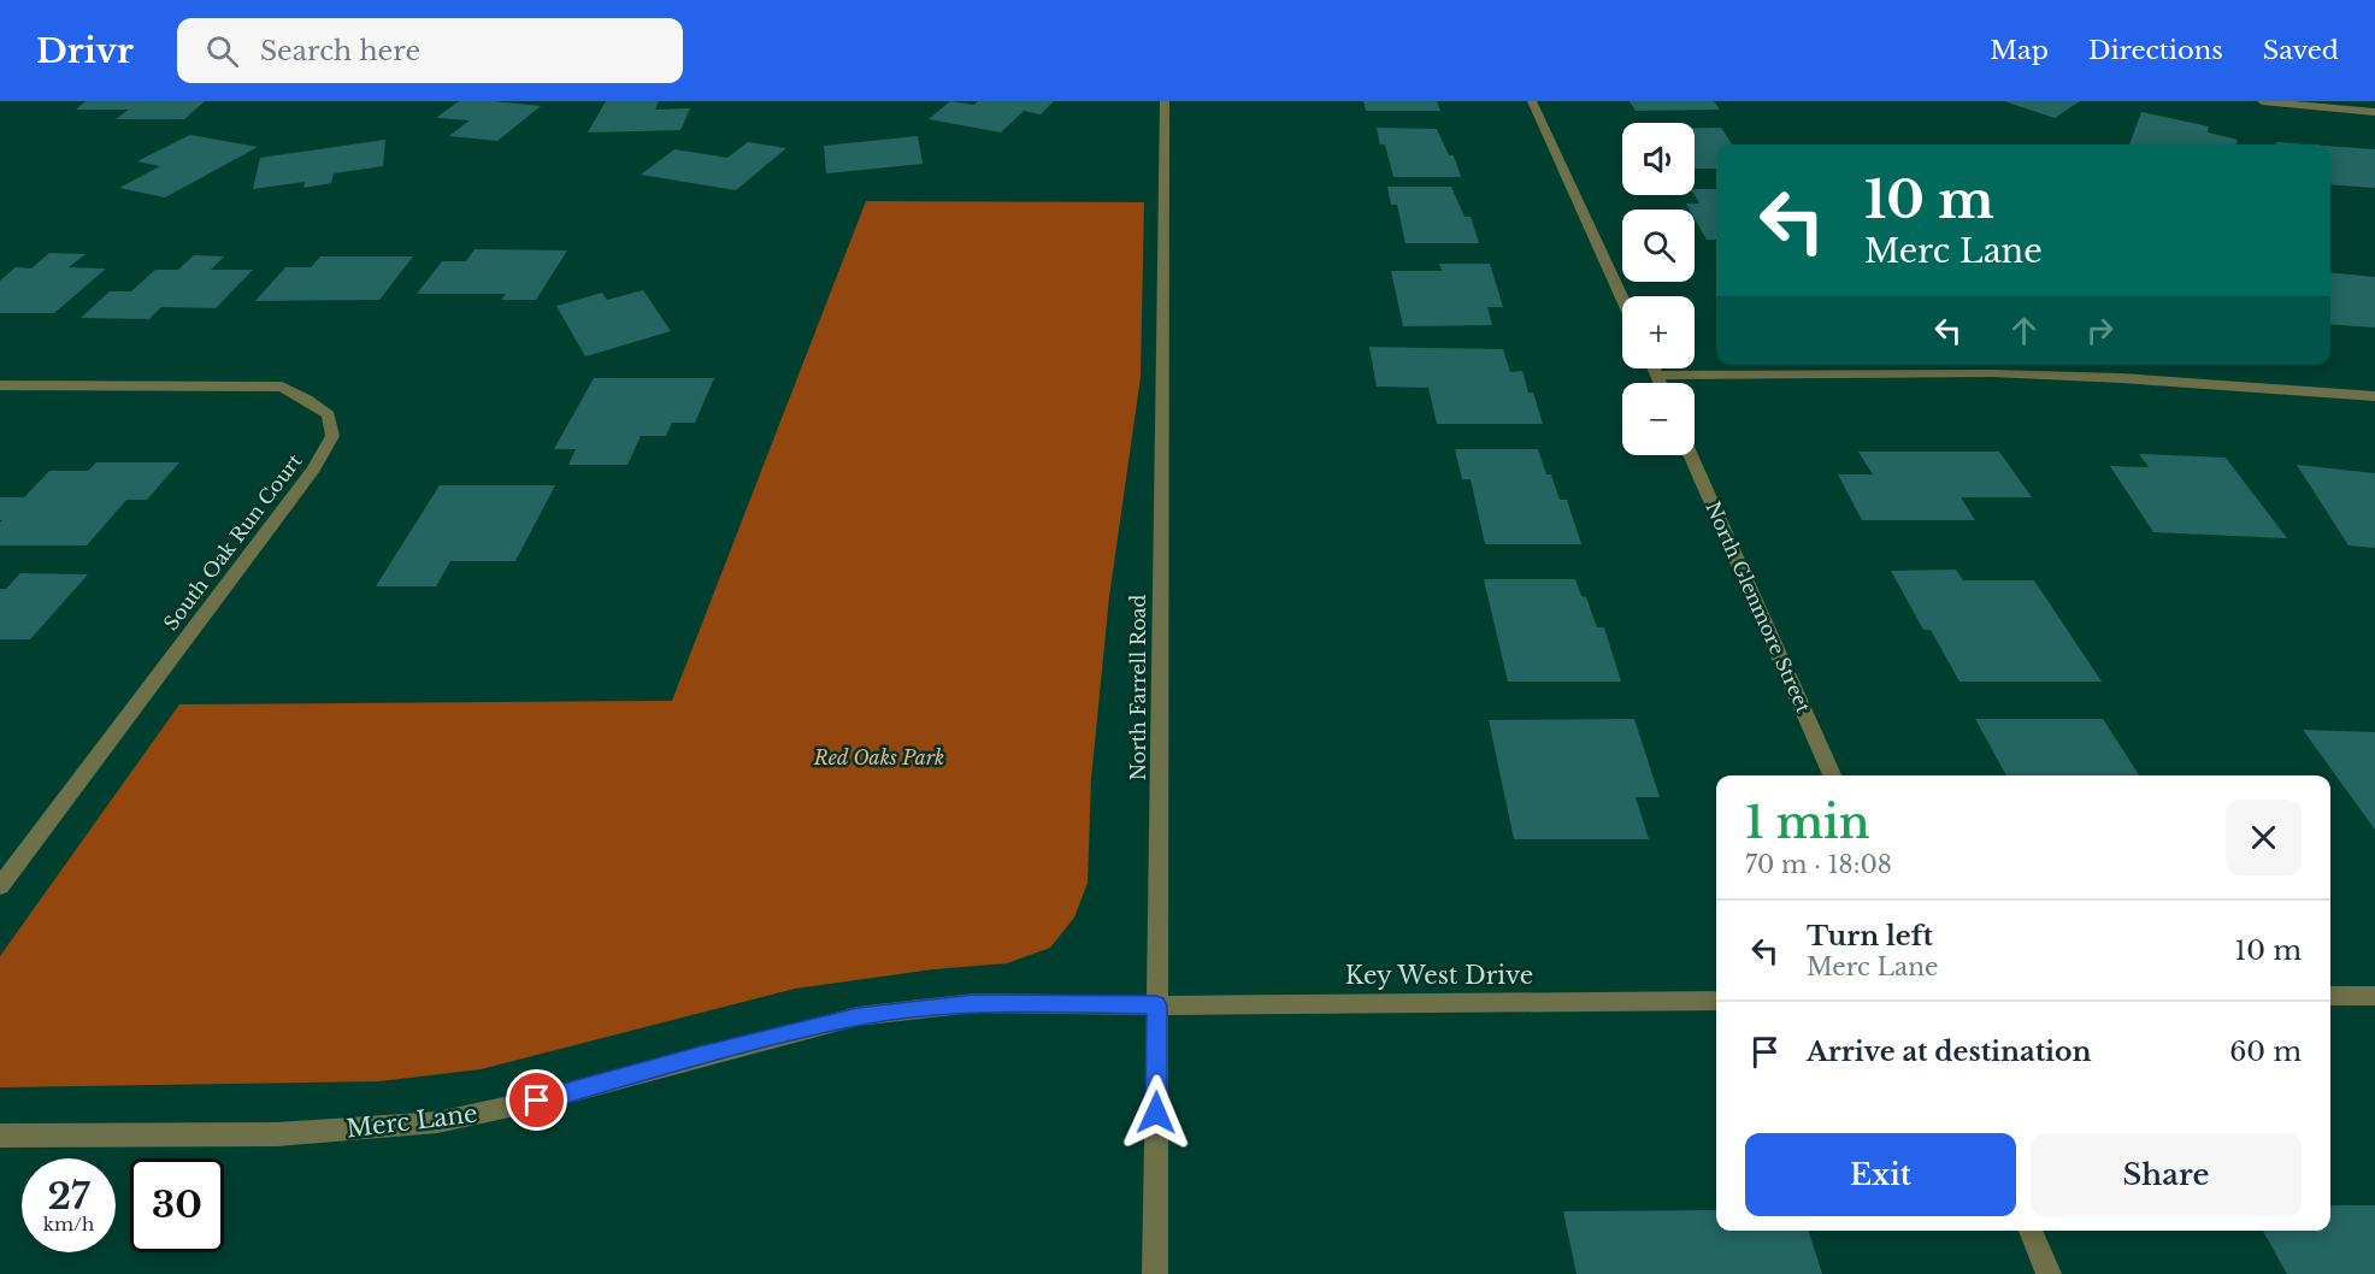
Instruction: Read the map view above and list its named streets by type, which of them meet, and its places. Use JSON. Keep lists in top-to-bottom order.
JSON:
{
  "streets": {
    "street": [
      "South Oak Run Court",
      "North Glenmore Street",
      "North Farrell Road",
      "Key West Drive",
      "Merc Lane"
    ]
  },
  "crossings": [
    ["North Farrell Road", "Key West Drive"],
    ["North Farrell Road", "Merc Lane"],
    ["Key West Drive", "Merc Lane"]
  ],
  "parks": ["Red Oaks Park"],
  "page": {
    "header": "Drivr",
    "search": "Search here",
    "nav": ["Map", "Directions", "Saved"],
    "map_buttons": ["+", "−"],
    "turn": ["10 m", "Merc Lane"],
    "heading": ["1 min", "70 m · 18:08"],
    "list": [
      {
        "name": "Turn left",
        "note": "Merc Lane",
        "value": "10 m"
      },
      {
        "name": "Arrive at destination",
        "value": "60 m"
      }
    ],
    "buttons": ["Exit", "Share"],
    "speed": "27 km/h",
    "limit": "30"
  }
}
